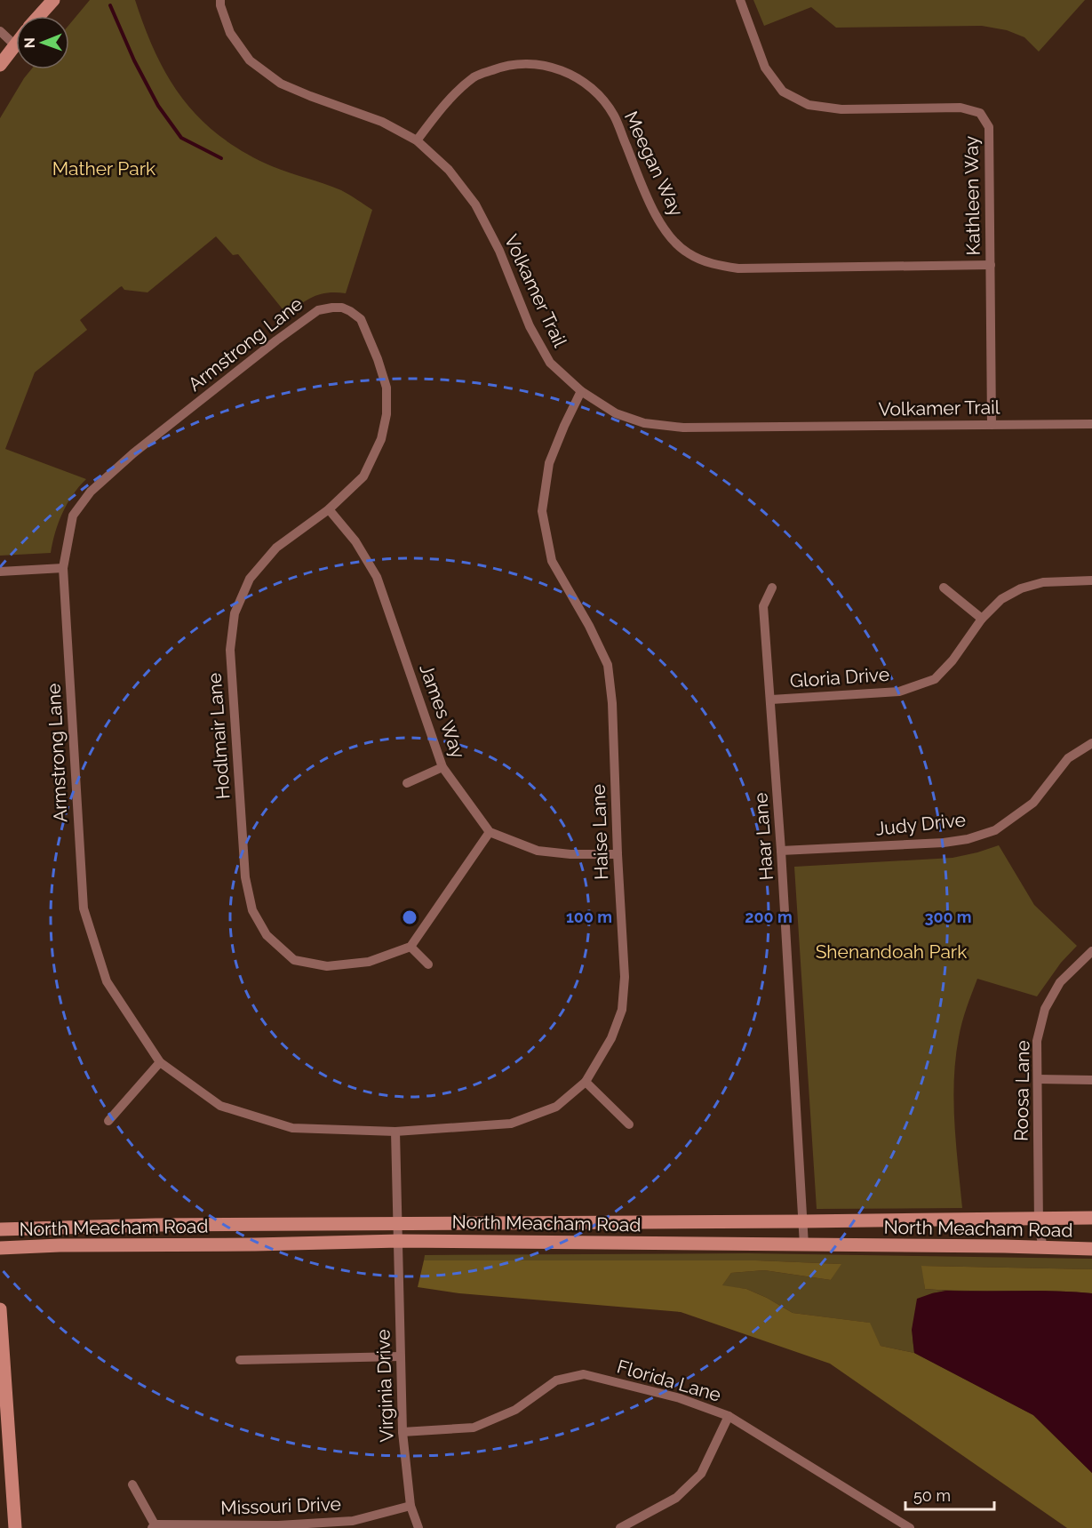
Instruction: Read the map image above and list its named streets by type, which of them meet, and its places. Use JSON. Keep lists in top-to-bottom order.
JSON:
{
  "streets": {
    "main road": ["North Meacham Road"],
    "street": [
      "Meegan Way",
      "Kathleen Way",
      "Volkamer Trail",
      "Armstrong Lane",
      "Gloria Drive",
      "James Way",
      "Hodlmair Lane",
      "Judy Drive",
      "Haise Lane",
      "Haar Lane",
      "Roosa Lane",
      "Florida Lane",
      "Virginia Drive",
      "Missouri Drive"
    ]
  },
  "crossings": [
    ["Meegan Way", "Kathleen Way"],
    ["Meegan Way", "Volkamer Trail"],
    ["Kathleen Way", "Volkamer Trail"],
    ["Volkamer Trail", "Haise Lane"],
    ["Armstrong Lane", "Hodlmair Lane"],
    ["Armstrong Lane", "Haise Lane"],
    ["Armstrong Lane", "Virginia Drive"],
    ["Gloria Drive", "Haar Lane"],
    ["James Way", "Hodlmair Lane"],
    ["Judy Drive", "Haar Lane"],
    ["Haise Lane", "Virginia Drive"],
    ["Haar Lane", "North Meacham Road"],
    ["Roosa Lane", "North Meacham Road"],
    ["North Meacham Road", "Virginia Drive"],
    ["Florida Lane", "Virginia Drive"],
    ["Virginia Drive", "Missouri Drive"]
  ],
  "parks": ["Mather Park", "Shenandoah Park"],
  "scale_bar": "50 m",
  "north": "left",
  "rings": ["100 m", "200 m", "300 m"]
}
